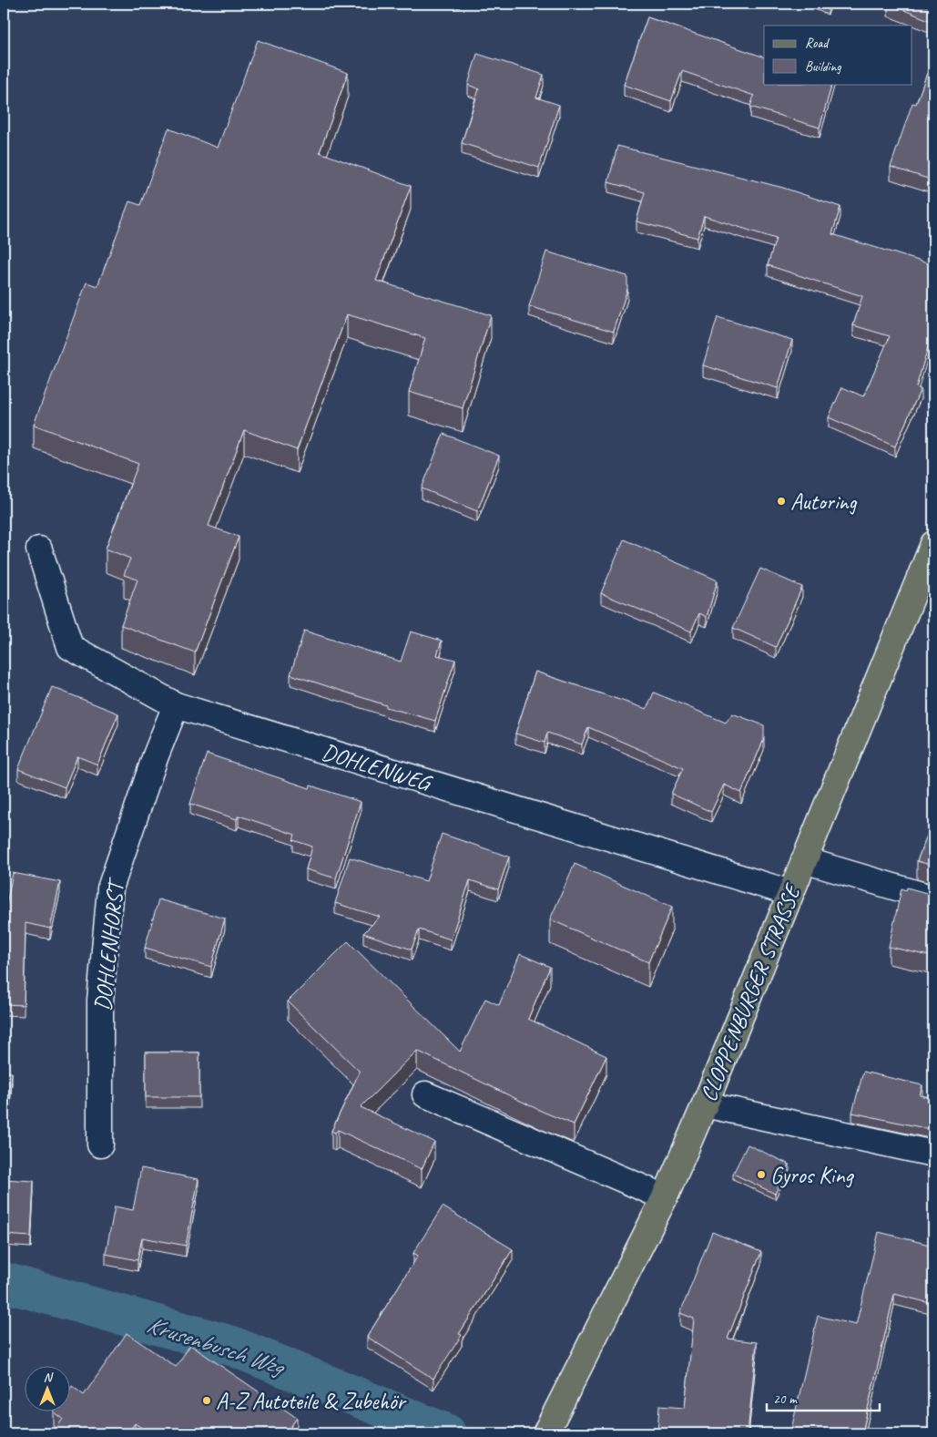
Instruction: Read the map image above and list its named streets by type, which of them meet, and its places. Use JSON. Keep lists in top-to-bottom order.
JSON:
{
  "streets": {
    "main road": ["CLOPPENBURGER STRASSE"],
    "street": ["DOHLENWEG", "DOHLENHORST"]
  },
  "crossings": [
    ["DOHLENWEG", "DOHLENHORST"],
    ["DOHLENWEG", "CLOPPENBURGER STRASSE"]
  ],
  "water": ["Krusenbusch Wzg"],
  "places": ["Autoring", "Gyros King", "A-Z Autoteile & Zubehör"],
  "legend": ["Road", "Building"],
  "scale_bar": "20 m",
  "north": "top"
}
